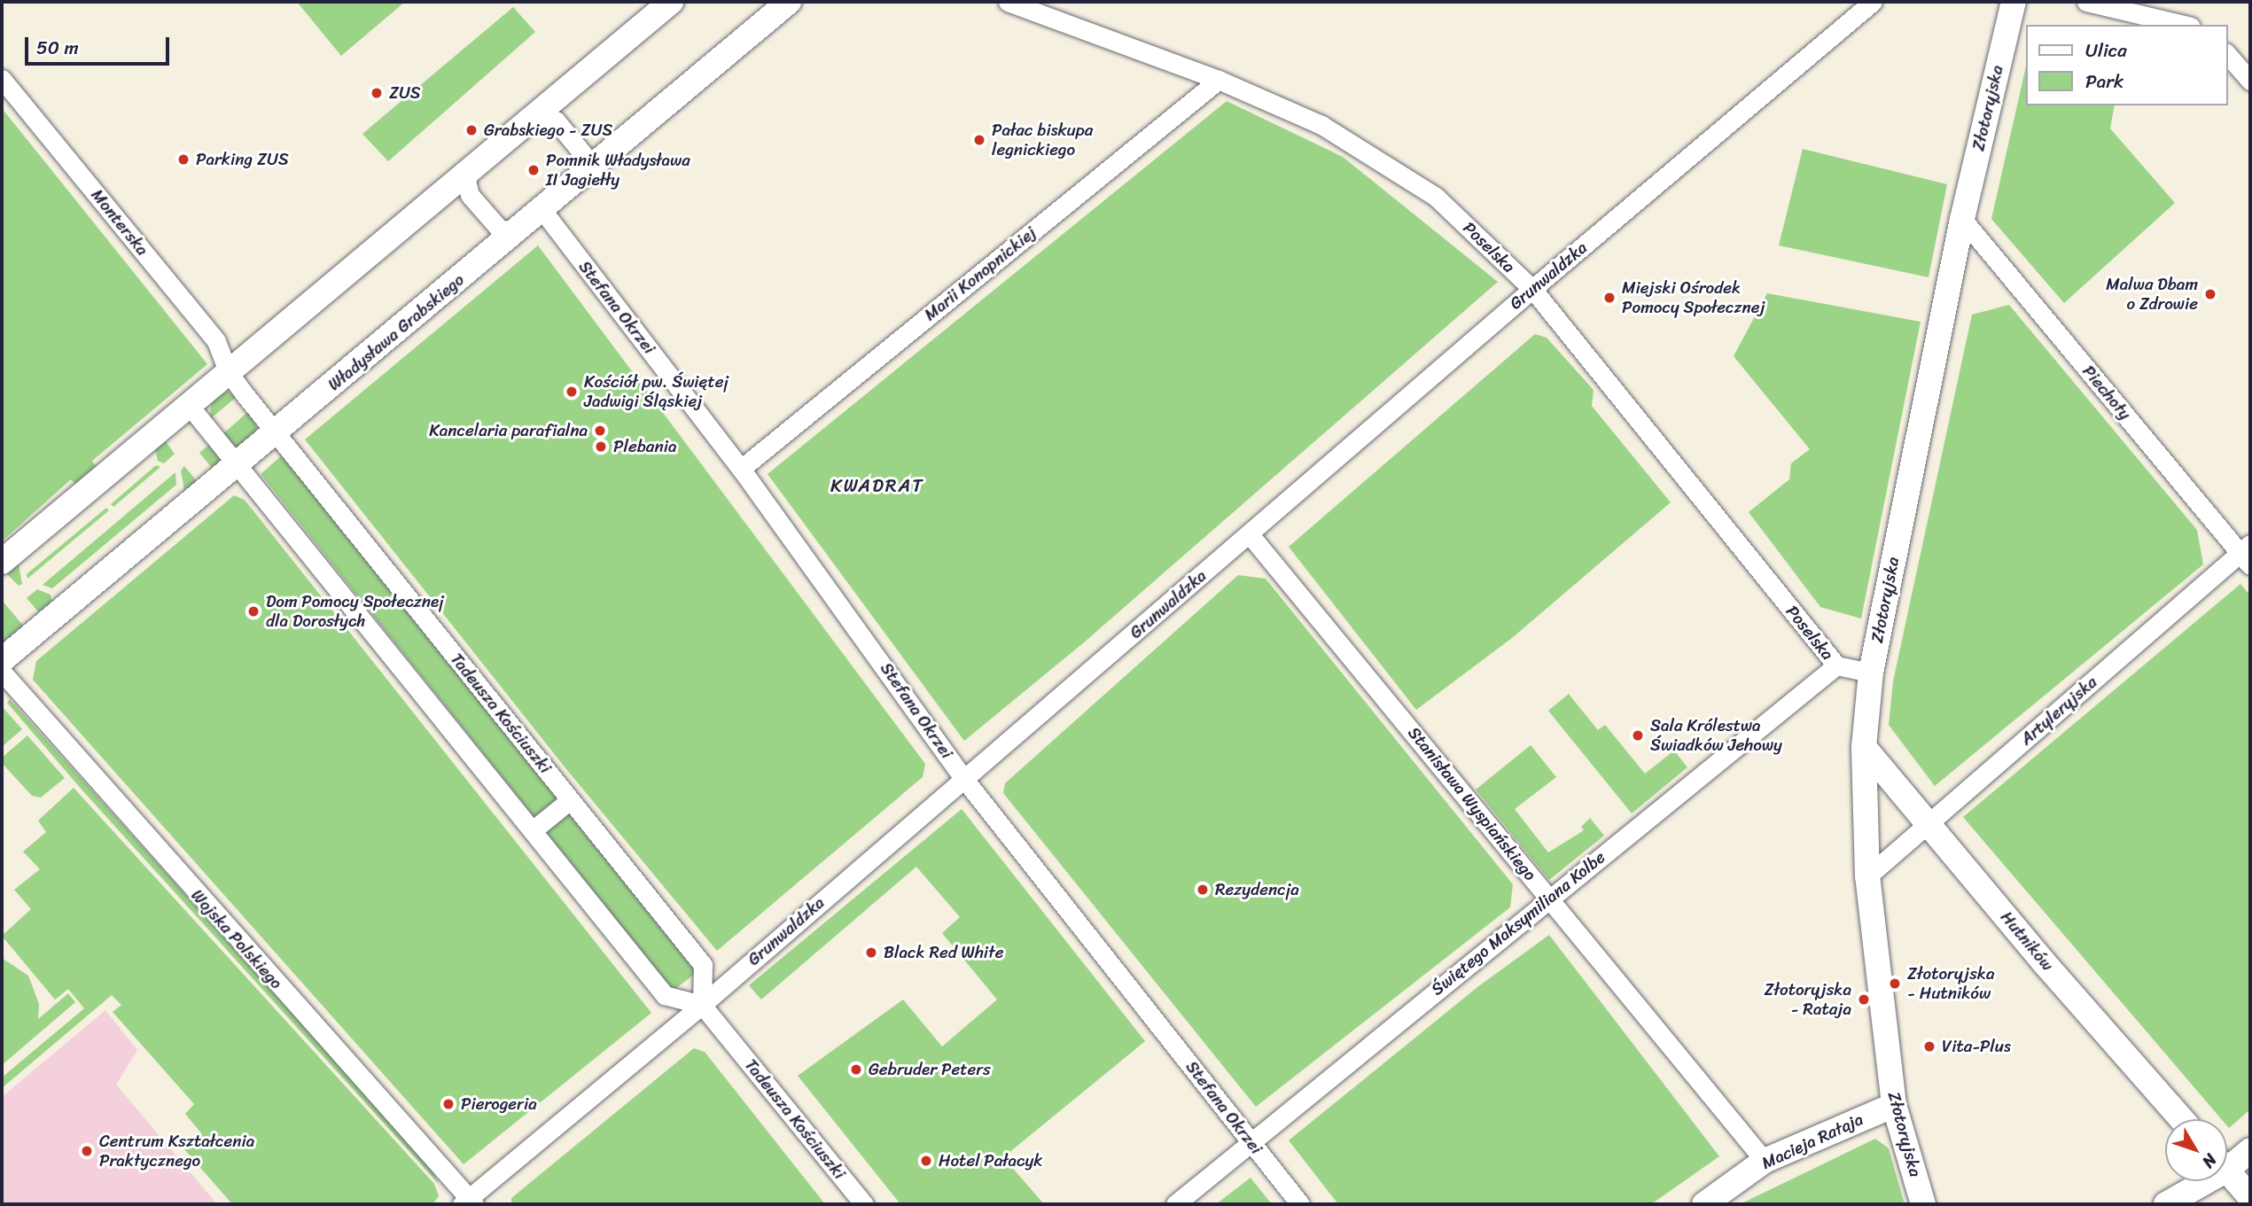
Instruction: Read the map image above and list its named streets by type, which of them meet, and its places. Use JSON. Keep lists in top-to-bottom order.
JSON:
{
  "streets": {
    "street": [
      "Złotoryjska",
      "Monterska",
      "Poselska",
      "Marii Konopnickiej",
      "Grunwaldzka",
      "Stefana Okrzei",
      "Władysława Grabskiego",
      "Piechoty",
      "Artyleryjska",
      "Tadeusza Kościuszki",
      "Stanisława Wyspiańskiego",
      "Świętego Maksymiliana Kolbe",
      "Wojska Polskiego",
      "Hutników",
      "Macieja Rataja"
    ]
  },
  "crossings": [
    ["Złotoryjska", "Piechoty"],
    ["Złotoryjska", "Artyleryjska"],
    ["Złotoryjska", "Hutników"],
    ["Złotoryjska", "Macieja Rataja"],
    ["Monterska", "Tadeusza Kościuszki"],
    ["Poselska", "Marii Konopnickiej"],
    ["Poselska", "Grunwaldzka"],
    ["Poselska", "Świętego Maksymiliana Kolbe"],
    ["Marii Konopnickiej", "Stefana Okrzei"],
    ["Grunwaldzka", "Stefana Okrzei"],
    ["Grunwaldzka", "Tadeusza Kościuszki"],
    ["Grunwaldzka", "Stanisława Wyspiańskiego"],
    ["Grunwaldzka", "Wojska Polskiego"],
    ["Stefana Okrzei", "Władysława Grabskiego"],
    ["Stefana Okrzei", "Świętego Maksymiliana Kolbe"],
    ["Władysława Grabskiego", "Tadeusza Kościuszki"],
    ["Piechoty", "Artyleryjska"],
    ["Artyleryjska", "Hutników"],
    ["Stanisława Wyspiańskiego", "Świętego Maksymiliana Kolbe"],
    ["Stanisława Wyspiańskiego", "Macieja Rataja"]
  ],
  "districts": ["KWADRAT"],
  "places": [
    "ZUS",
    "Grabskiego - ZUS",
    "Pałac biskupa legnickiego",
    "Parking ZUS",
    "Pomnik Władysława II Jagiełły",
    "Malwa Dbam o Zdrowie",
    "Miejski Ośrodek Pomocy Społecznej",
    "Kościół pw. Świętej Jadwigi Śląskiej",
    "Kancelaria parafialna",
    "Plebania",
    "Dom Pomocy Społecznej dla Dorosłych",
    "Sala Królestwa Świadków Jehowy",
    "Rezydencja",
    "Black Red White",
    "Złotoryjska - Hutników",
    "Złotoryjska - Rataja",
    "Vita-Plus",
    "Gebruder Peters",
    "Pierogeria",
    "Centrum Kształcenia Praktycznego",
    "Hotel Pałacyk"
  ],
  "legend": ["Ulica", "Park"],
  "scale_bar": "50 m",
  "north": "bottom right"
}
